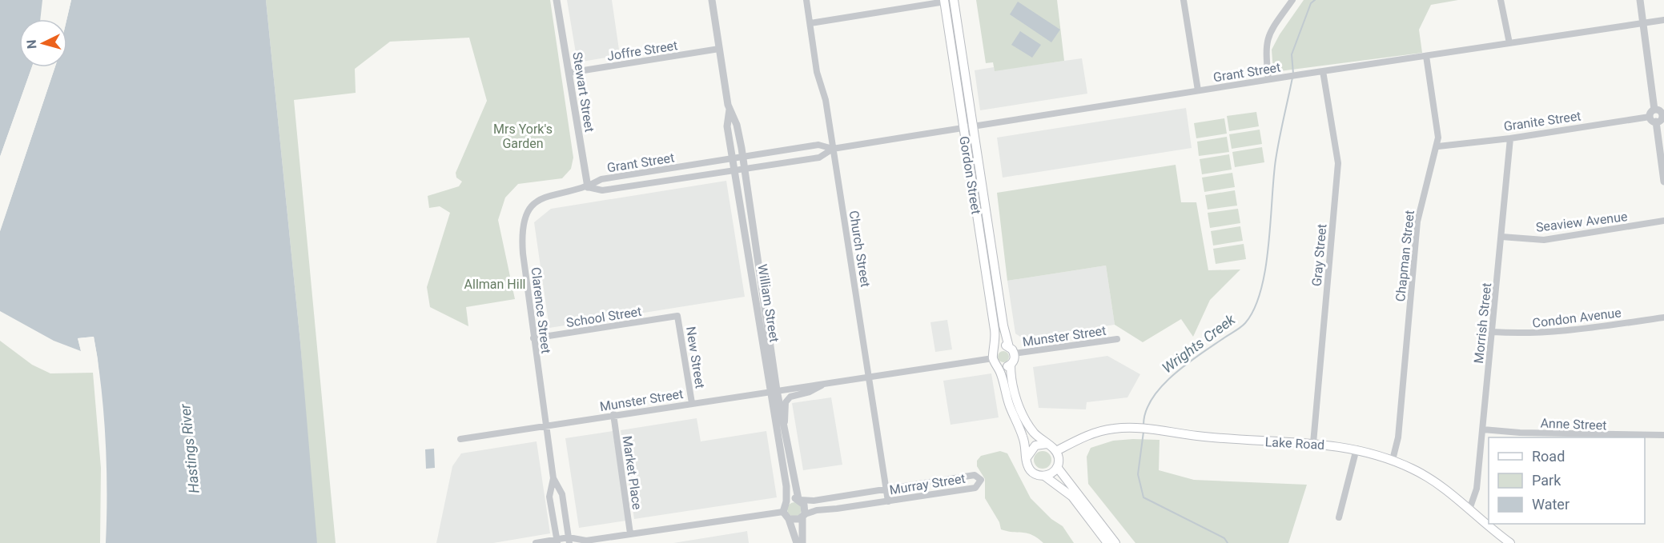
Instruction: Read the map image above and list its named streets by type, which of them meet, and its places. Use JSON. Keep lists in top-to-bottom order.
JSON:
{
  "streets": {
    "main road": ["Gordon Street", "Lake Road"],
    "street": [
      "Joffre Street",
      "Grant Street",
      "Stewart Street",
      "Granite Street",
      "Seaview Avenue",
      "Church Street",
      "Gray Street",
      "Chapman Street",
      "William Street",
      "Clarence Street",
      "School Street",
      "Condon Avenue",
      "Morrish Street",
      "Munster Street",
      "New Street",
      "Anne Street",
      "Market Place",
      "Murray Street"
    ]
  },
  "crossings": [
    ["Joffre Street", "Stewart Street"],
    ["Joffre Street", "William Street"],
    ["Grant Street", "Stewart Street"],
    ["Grant Street", "Gordon Street"],
    ["Grant Street", "Church Street"],
    ["Grant Street", "Gray Street"],
    ["Grant Street", "Chapman Street"],
    ["Grant Street", "William Street"],
    ["Grant Street", "Clarence Street"],
    ["Stewart Street", "Clarence Street"],
    ["Granite Street", "Chapman Street"],
    ["Granite Street", "Morrish Street"],
    ["Gordon Street", "Munster Street"],
    ["Gordon Street", "Lake Road"],
    ["Seaview Avenue", "Morrish Street"],
    ["Church Street", "Munster Street"],
    ["Church Street", "Murray Street"],
    ["Gray Street", "Lake Road"],
    ["Chapman Street", "Lake Road"],
    ["William Street", "Munster Street"],
    ["William Street", "Murray Street"],
    ["Clarence Street", "School Street"],
    ["Clarence Street", "Munster Street"],
    ["School Street", "New Street"],
    ["Condon Avenue", "Morrish Street"],
    ["Morrish Street", "Anne Street"],
    ["Morrish Street", "Lake Road"],
    ["Munster Street", "New Street"],
    ["Munster Street", "Market Place"]
  ],
  "water": ["Wrights Creek", "Hastings River"],
  "parks": ["Mrs York's Garden", "Allman Hill"],
  "legend": ["Road", "Park", "Water"],
  "north": "left"
}
